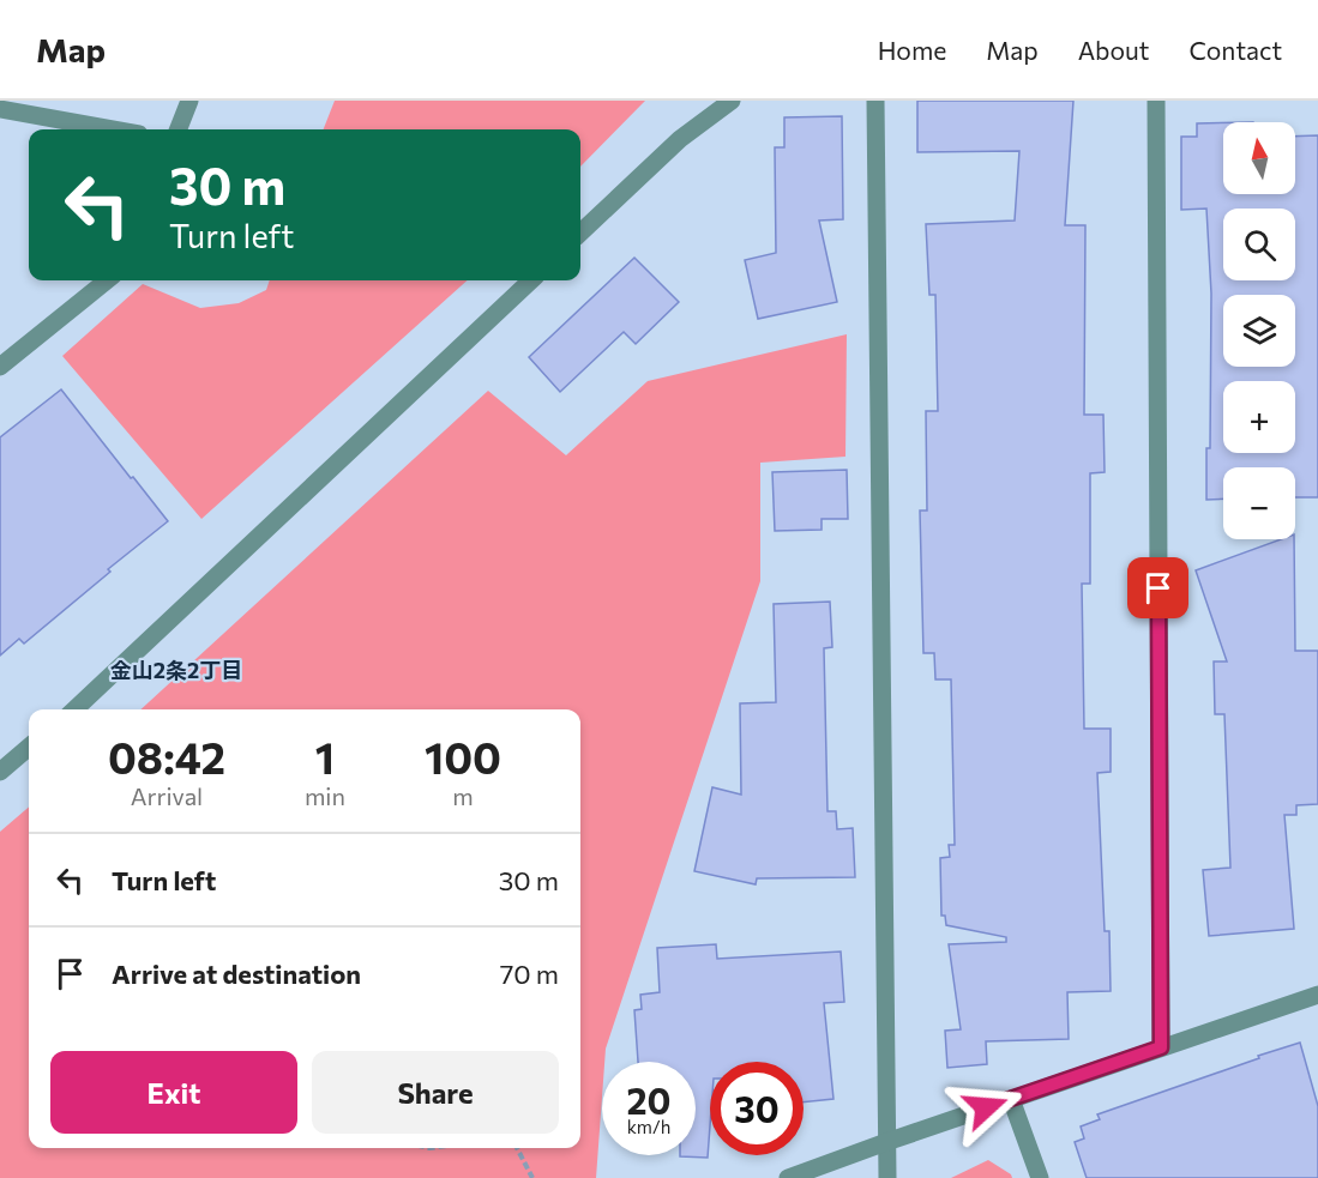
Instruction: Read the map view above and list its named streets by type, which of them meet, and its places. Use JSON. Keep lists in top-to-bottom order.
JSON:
{
  "districts": ["金山2条2丁目"],
  "north": "top",
  "page": {
    "header": "Map",
    "nav": [
      "Home",
      "Map",
      "About",
      "Contact"
    ],
    "map_buttons": ["+", "−"],
    "turn": ["30 m", "Turn left"],
    "eta": [
      "08:42",
      "Arrival",
      "1",
      "min",
      "100",
      "m"
    ],
    "list": [
      {
        "name": "Turn left",
        "value": "30 m"
      },
      {
        "name": "Arrive at destination",
        "value": "70 m"
      }
    ],
    "buttons": ["Exit", "Share"],
    "speed": "20 km/h",
    "limit": "30"
  }
}
